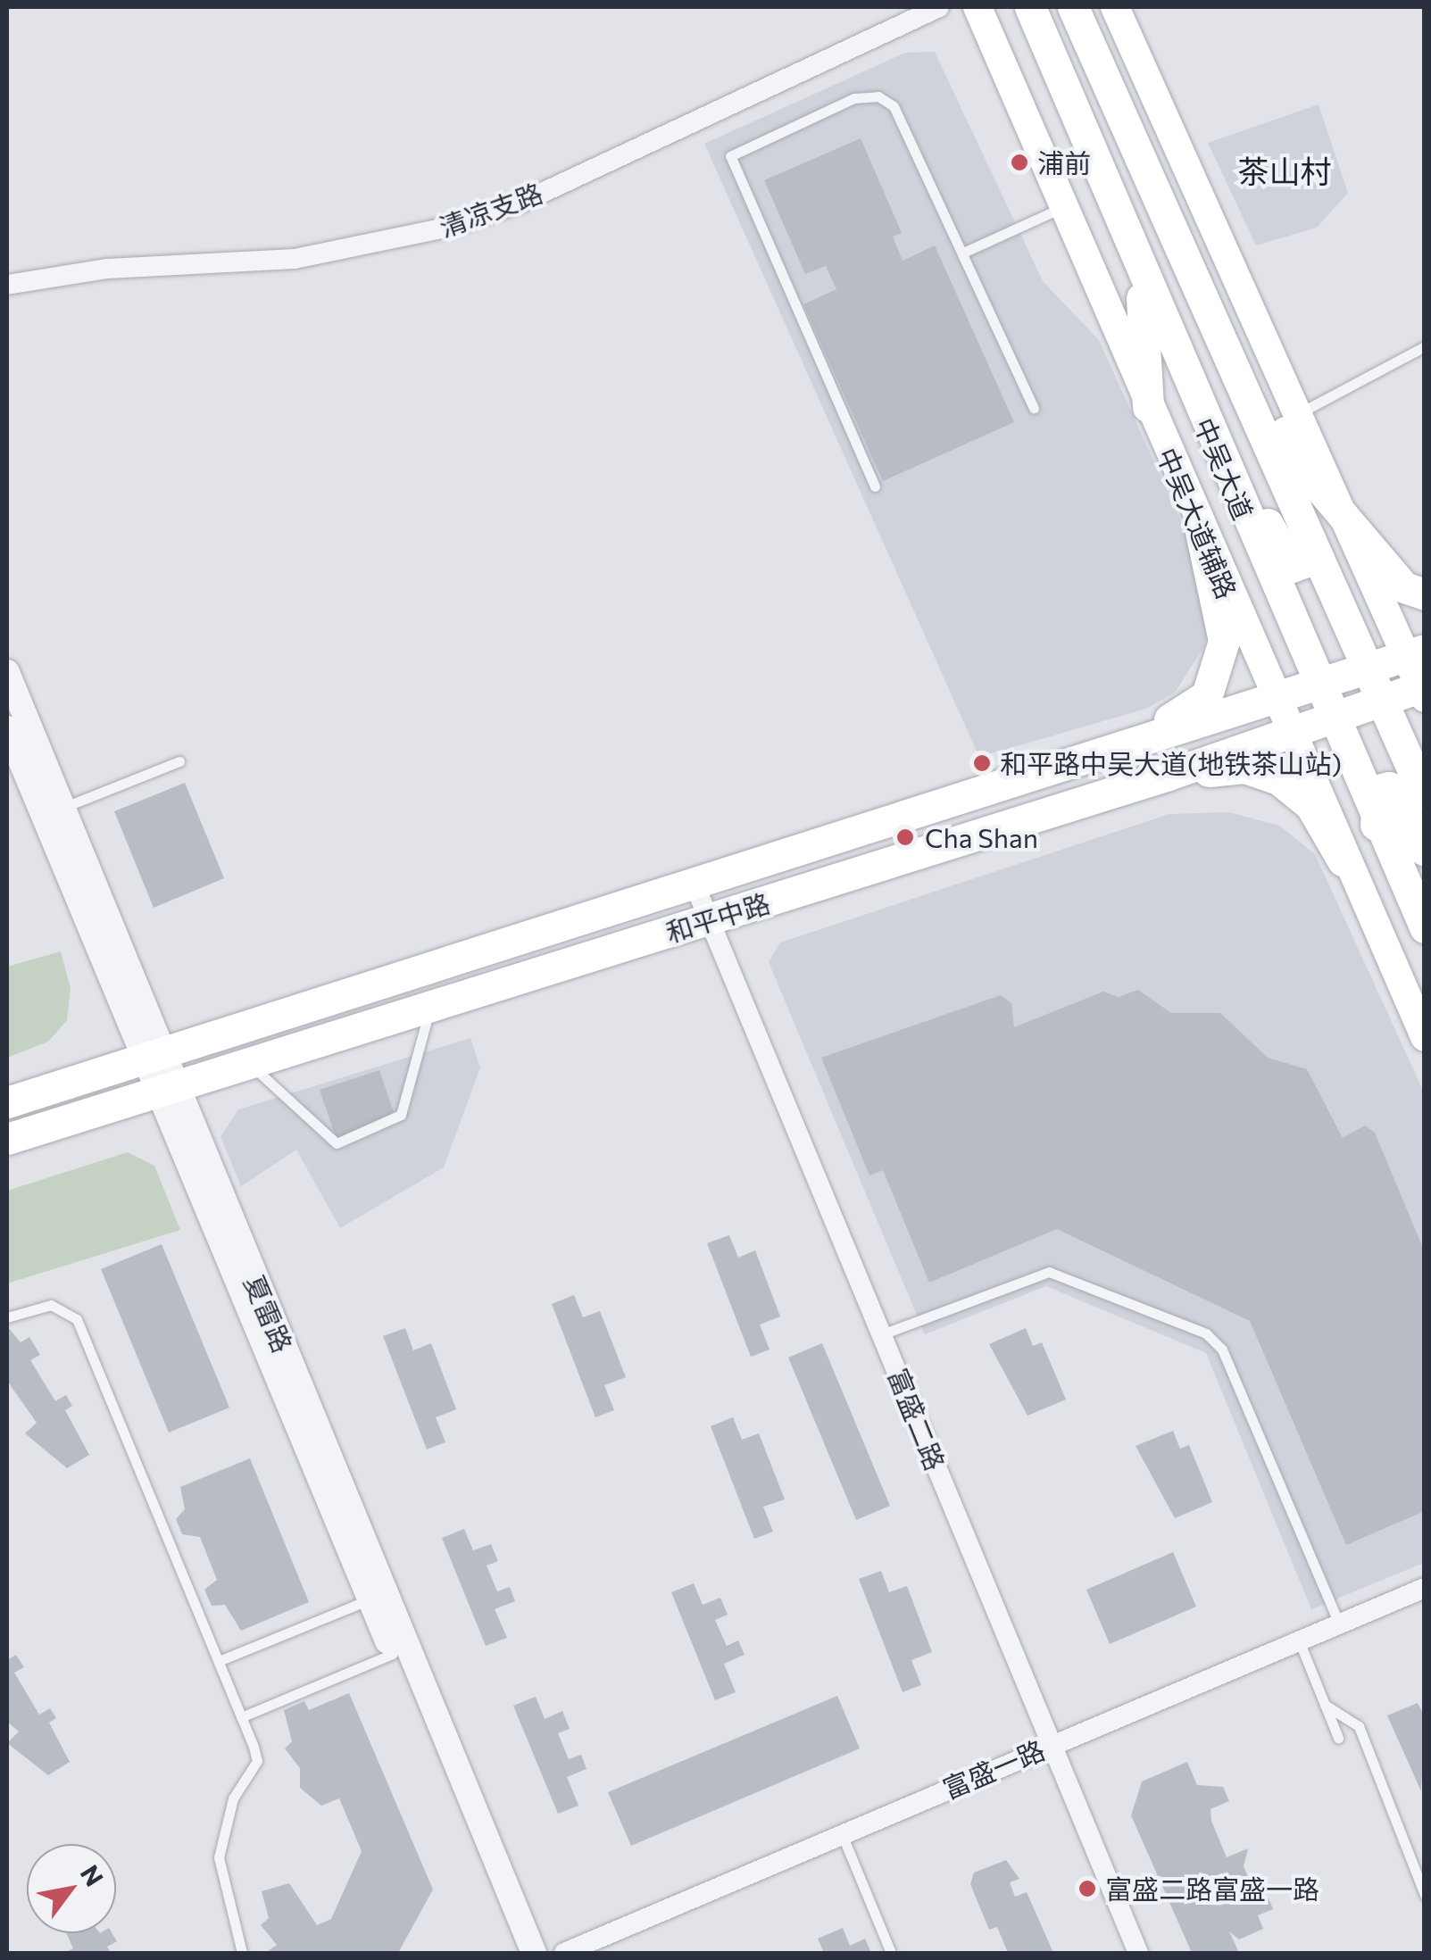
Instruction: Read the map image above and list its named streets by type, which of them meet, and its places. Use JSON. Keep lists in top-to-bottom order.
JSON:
{
  "streets": {
    "main road": ["中吴大道", "中吴大道辅路", "和平中路"],
    "street": [
      "清凉支路",
      "夏雷路",
      "富盛二路",
      "富盛一路"
    ]
  },
  "crossings": [
    ["中吴大道", "和平中路"],
    ["中吴大道辅路", "和平中路"],
    ["和平中路", "夏雷路"],
    ["和平中路", "富盛二路"],
    ["富盛二路", "富盛一路"]
  ],
  "districts": ["茶山村"],
  "places": [
    "浦前",
    "和平路中吴大道(地铁茶山站)",
    "Cha Shan",
    "富盛二路富盛一路"
  ],
  "north": "top right"
}
